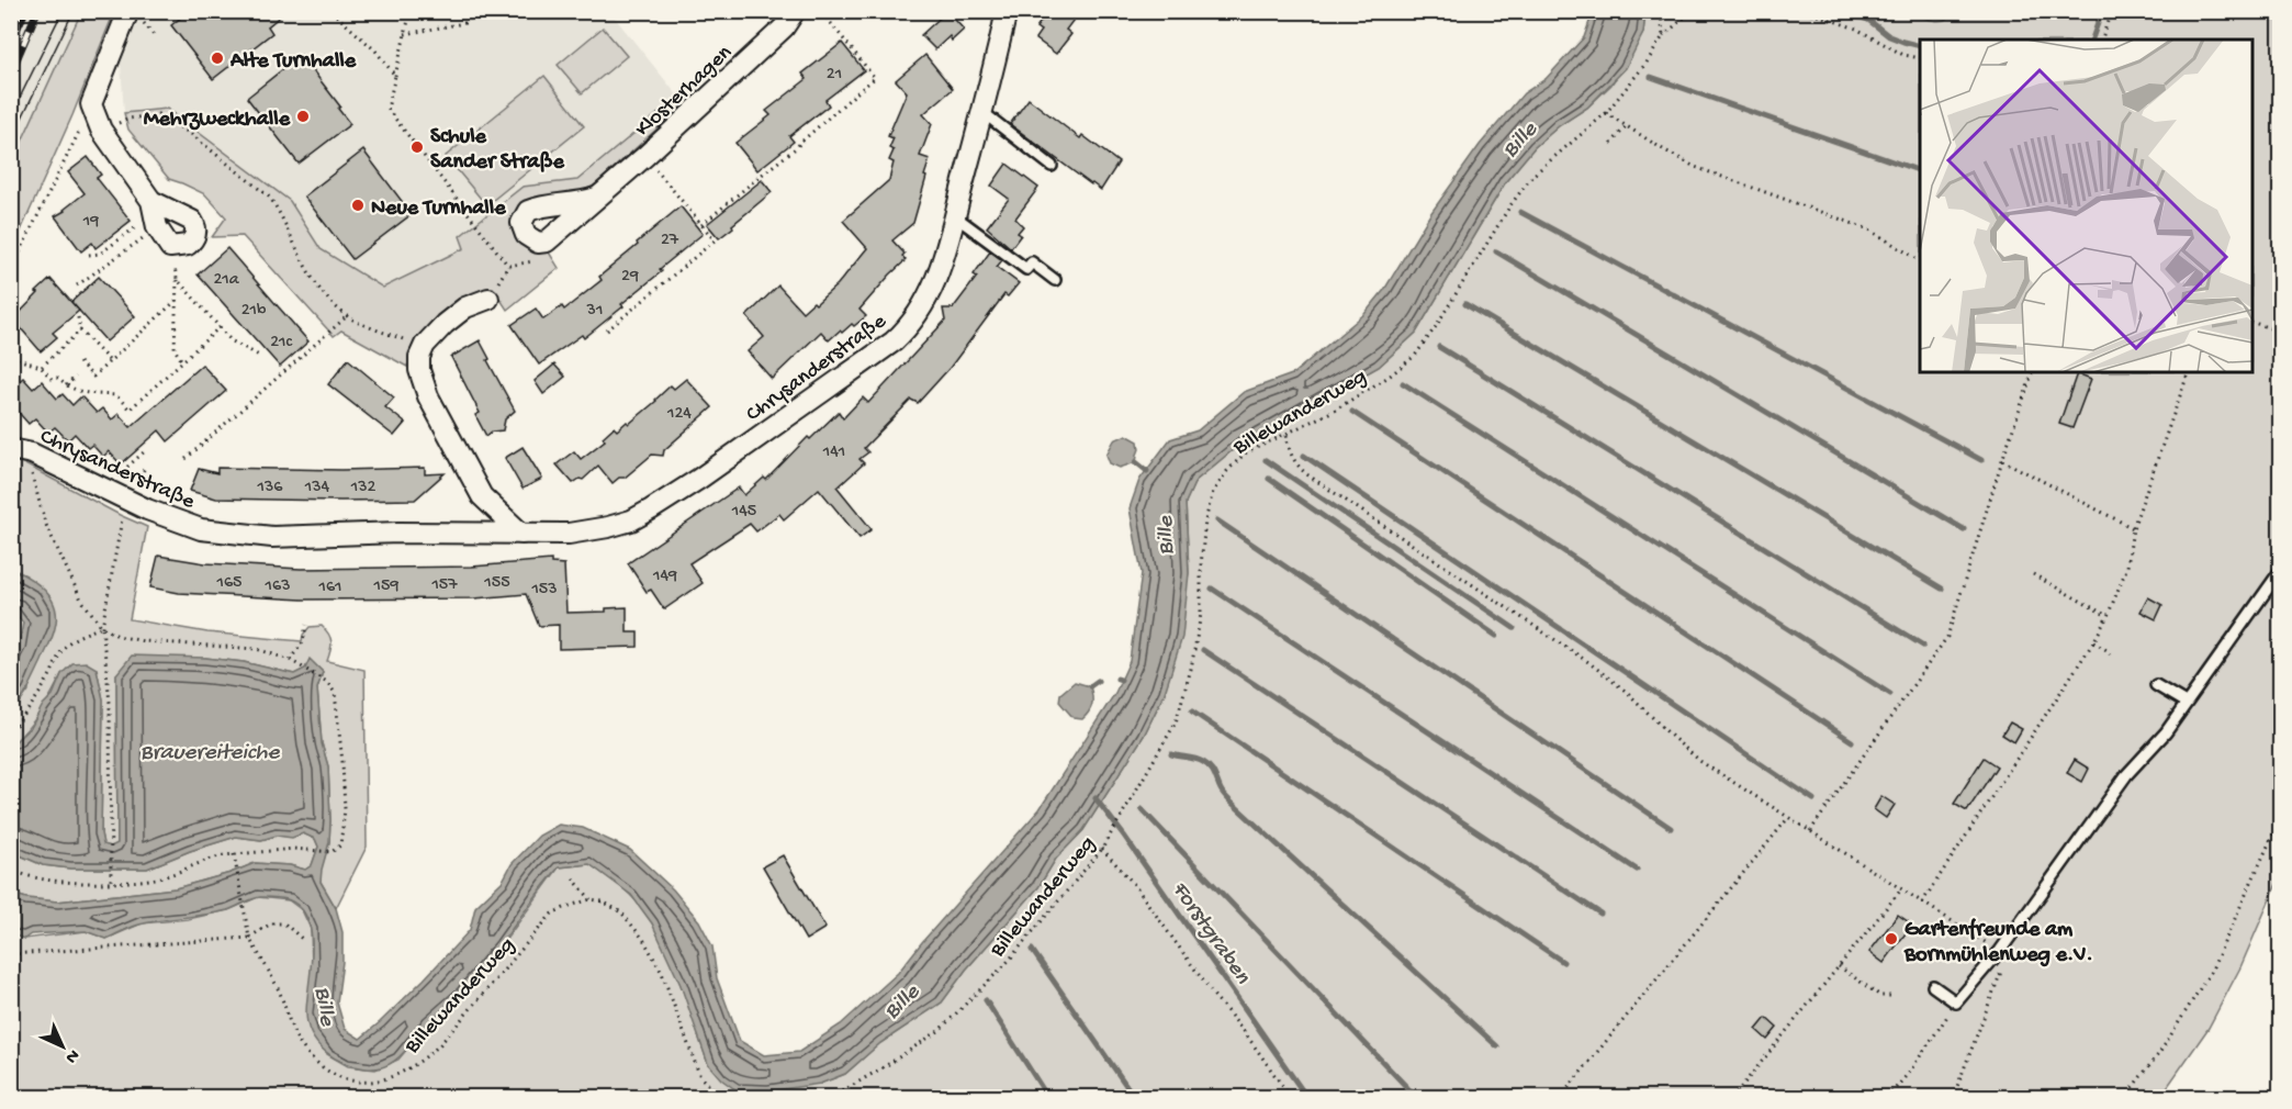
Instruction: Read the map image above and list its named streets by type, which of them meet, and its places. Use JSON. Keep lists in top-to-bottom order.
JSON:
{
  "streets": {
    "street": ["Klosterhagen", "Chrysanderstraße"],
    "path": ["Billewanderweg"]
  },
  "water": ["Bille", "Brauereiteiche", "Forstgraben"],
  "places": [
    "Alte Turnhalle",
    "Mehrzweckhalle",
    "Schule Sander Straße",
    "Neue Turnhalle",
    "Gartenfreunde am Bornmühlenweg e.V."
  ],
  "house_numbers": [
    "21",
    "19",
    "27",
    "29",
    "21a",
    "21b",
    "31",
    "21c",
    "124",
    "141",
    "136",
    "134",
    "132",
    "145",
    "149",
    "165",
    "155",
    "157",
    "163",
    "159",
    "161",
    "153"
  ],
  "north": "bottom right"
}
